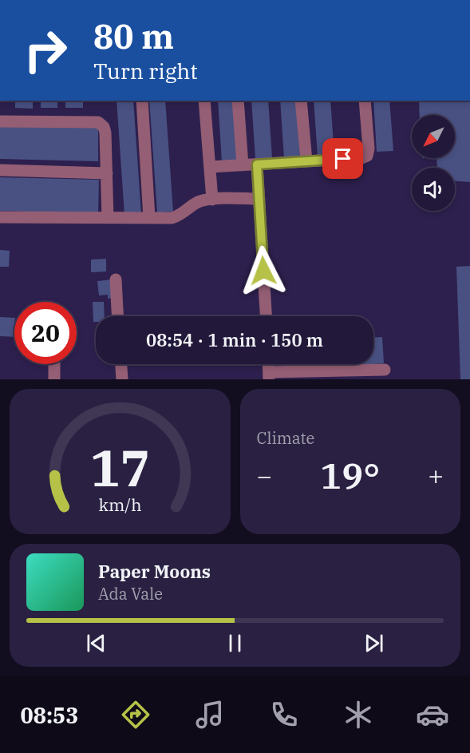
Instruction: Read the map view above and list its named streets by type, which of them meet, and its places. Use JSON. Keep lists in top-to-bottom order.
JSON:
{
  "north": "bottom left",
  "page": {
    "turn": ["80 m", "Turn right"],
    "limit": "20",
    "trip": "08:54 · 1 min · 150 m",
    "tile": "Climate",
    "heat": ["−", "19°", "+"],
    "song": ["Paper Moons", "Ada Vale"],
    "tabs": "08:53",
    "gauge": ["17", "km/h"]
  }
}
